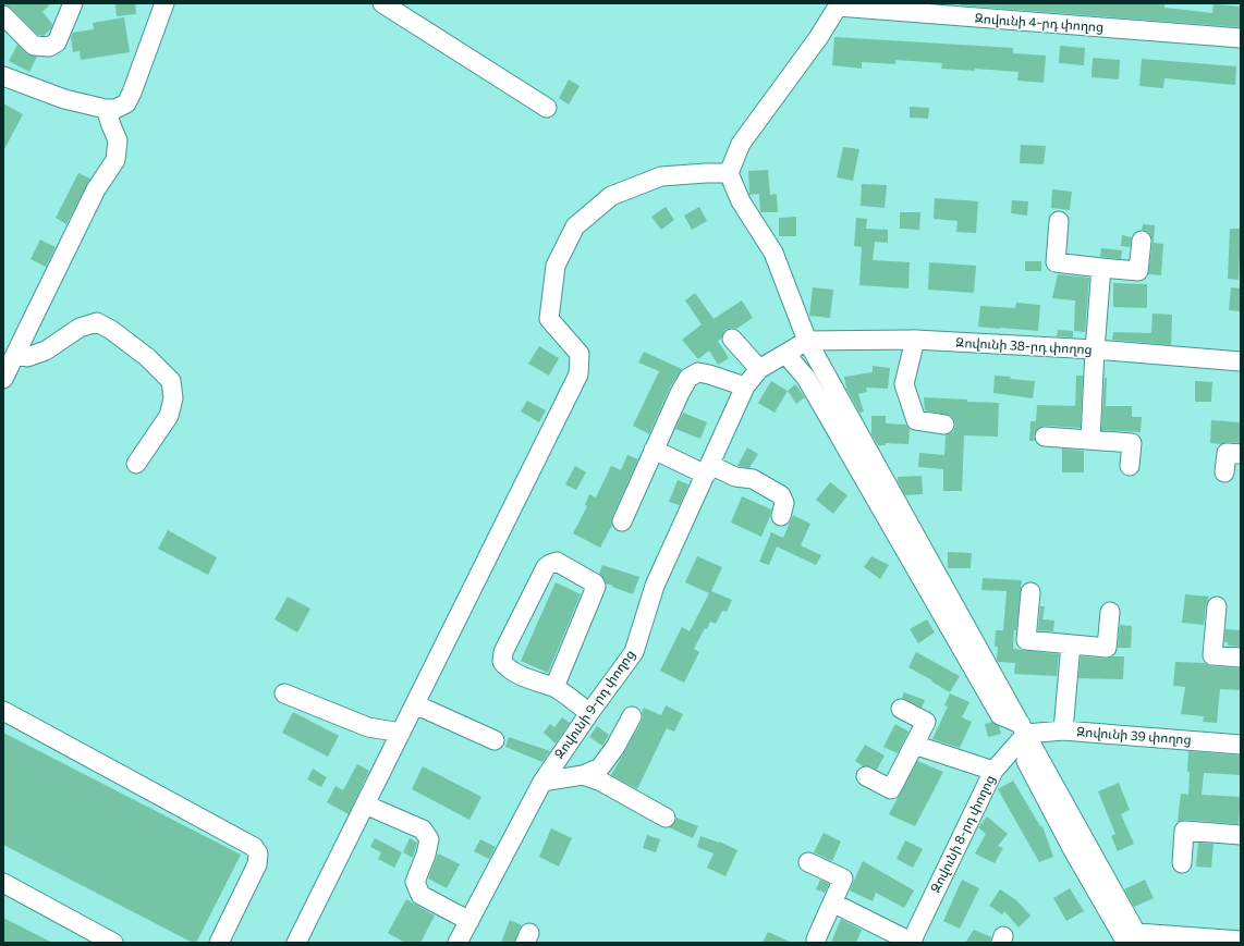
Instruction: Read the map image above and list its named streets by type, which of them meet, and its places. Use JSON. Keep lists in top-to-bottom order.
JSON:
{
  "streets": {
    "street": [
      "Զովունի 4-րդ փողոց",
      "Զովունի 38-րդ փողոց",
      "Զովունի 9-րդ փողոց",
      "Զովունի 39 փողոց",
      "Զովունի 8-րդ փողոց"
    ]
  },
  "crossings": [
    ["Զովունի 38-րդ փողոց", "Զովունի 9-րդ փողոց"],
    ["Զովունի 39 փողոց", "Զովունի 8-րդ փողոց"]
  ]
}
